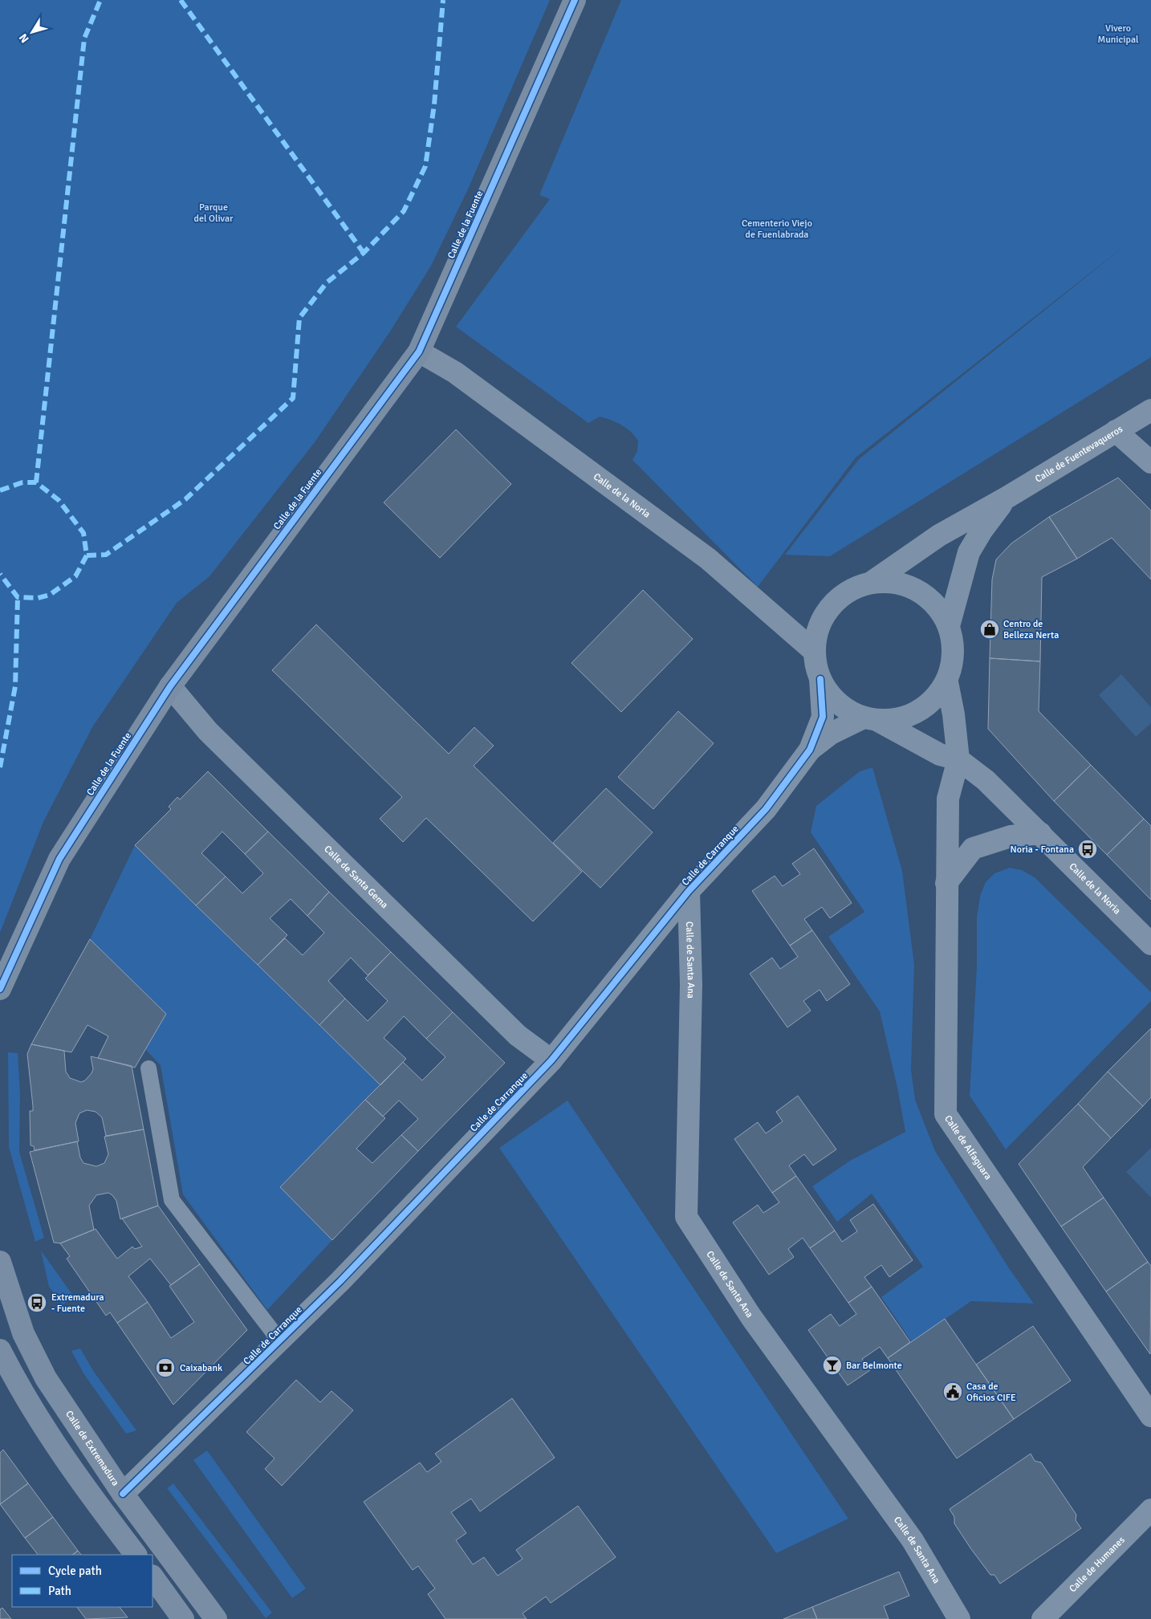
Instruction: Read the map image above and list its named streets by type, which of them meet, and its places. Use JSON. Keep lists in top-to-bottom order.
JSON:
{
  "streets": {
    "street": [
      "Calle de la Fuente",
      "Calle de Fuentevaqueros",
      "Calle de la Noria",
      "Calle de Carranque",
      "Calle de Santa Gema",
      "Calle de Santa Ana",
      "Calle de Alfaguara",
      "Calle de Extremadura",
      "Calle de Humanes"
    ]
  },
  "crossings": [
    ["Calle de la Fuente", "Calle de la Noria"],
    ["Calle de la Fuente", "Calle de Santa Gema"],
    ["Calle de Fuentevaqueros", "Calle de la Noria"],
    ["Calle de Fuentevaqueros", "Calle de Carranque"],
    ["Calle de la Noria", "Calle de Carranque"],
    ["Calle de la Noria", "Calle de Alfaguara"],
    ["Calle de Carranque", "Calle de Santa Gema"],
    ["Calle de Carranque", "Calle de Santa Ana"],
    ["Calle de Carranque", "Calle de Extremadura"]
  ],
  "parks": ["Vivero Municipal", "Parque del Olivar", "Cementerio Viejo de Fuenlabrada"],
  "places": {
    "shop": ["Centro de Belleza Nerta"],
    "bus stop": ["Noria - Fontana", "Extremadura - Fuente"],
    "bar": ["Bar Belmonte"],
    "bank": ["Caixabank"],
    "public building": ["Casa de Oficios CIFE"]
  },
  "legend": ["Cycle path", "Path"],
  "north": "bottom left"
}
